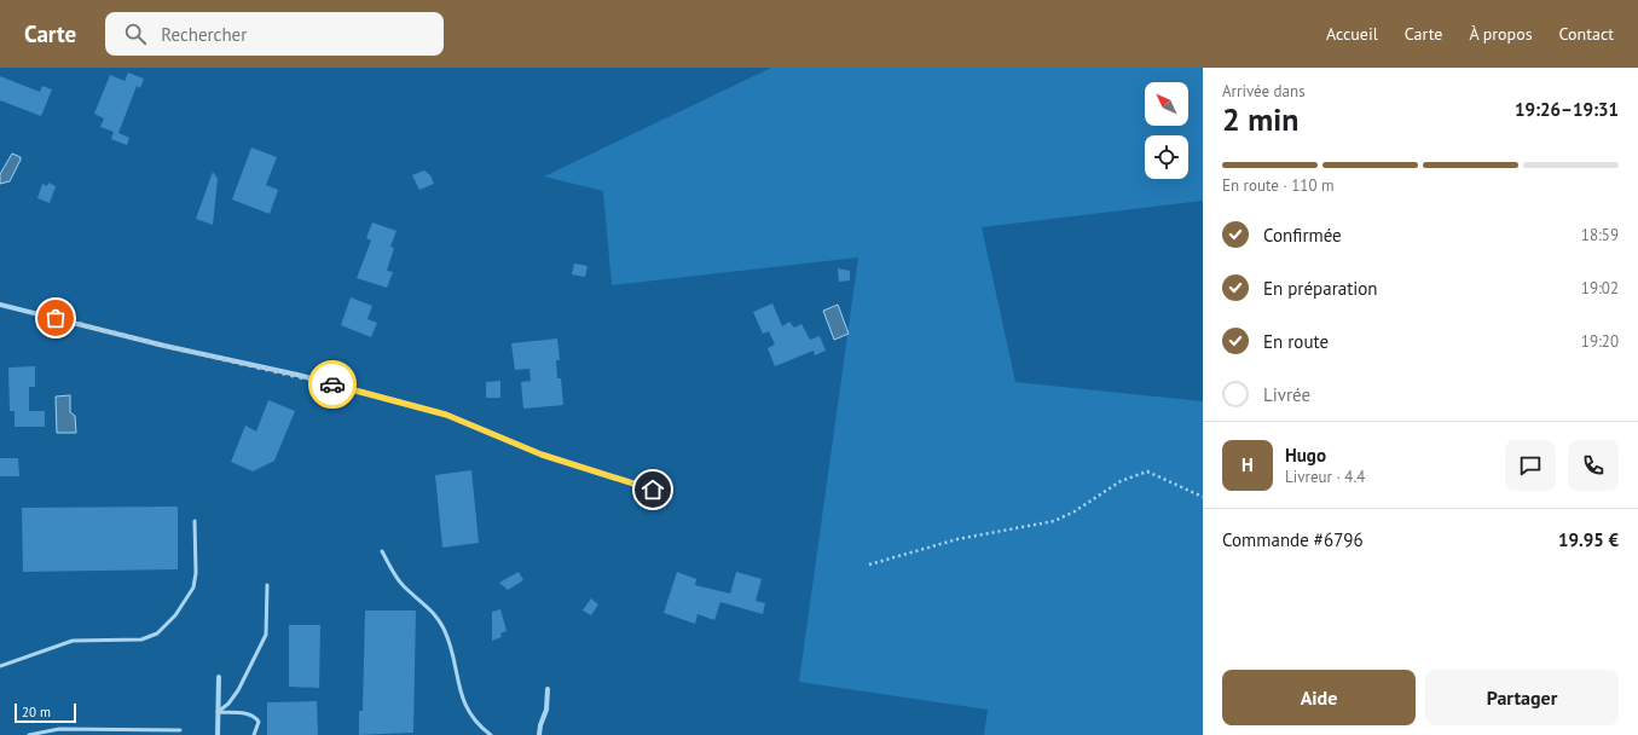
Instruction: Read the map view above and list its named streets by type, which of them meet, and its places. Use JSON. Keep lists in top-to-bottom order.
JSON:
{
  "scale_bar": "20 m",
  "north": "top left",
  "page": {
    "header": "Carte",
    "search": "Rechercher",
    "nav": [
      "Accueil",
      "Carte",
      "À propos",
      "Contact"
    ],
    "heading": ["2 min", "Arrivée dans", "19:26–19:31"],
    "panel": [
      "Hugo",
      "Livreur · 4.4",
      "Commande #6796",
      "19.95 €"
    ],
    "bar": "En route · 110 m",
    "list": [
      ["Confirmée", "18:59"],
      ["En préparation", "19:02"],
      ["En route", "19:20"],
      "Livrée"
    ],
    "round": "H",
    "buttons": ["Aide", "Partager"],
    "scale": "20 m"
  }
}
